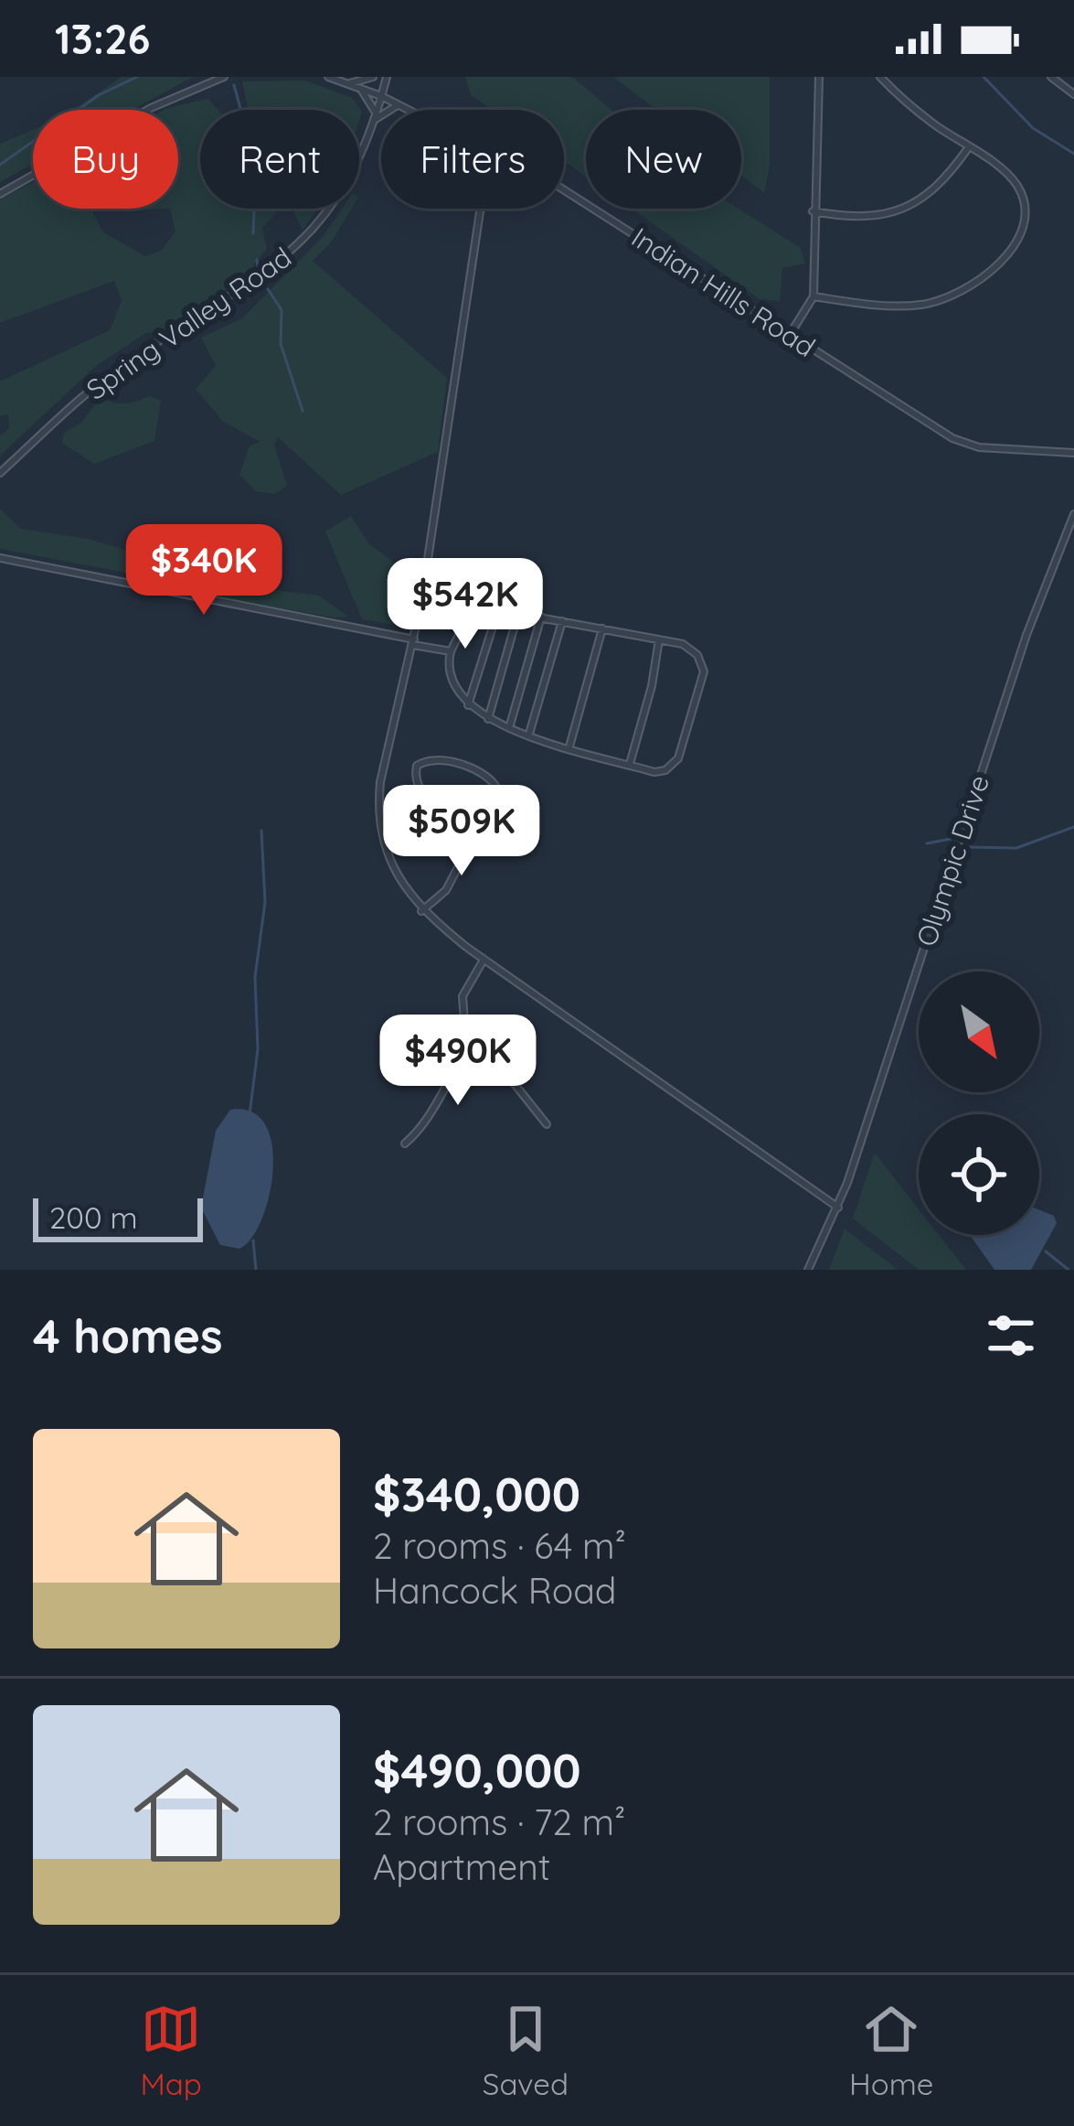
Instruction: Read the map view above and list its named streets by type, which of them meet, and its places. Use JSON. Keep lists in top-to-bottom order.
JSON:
{
  "streets": {
    "street": ["Indian Hills Road", "Spring Valley Road", "Olympic Drive"]
  },
  "crossings": [
    ["Indian Hills Road", "Spring Valley Road"]
  ],
  "scale_bar": "200 m",
  "north": "bottom right",
  "page": {
    "status": "13:26",
    "chip": [
      "Buy",
      "Rent",
      "Filters",
      "New"
    ],
    "price": [
      "$340K",
      "$542K",
      "$509K",
      "$490K"
    ],
    "scale": "200 m",
    "heading": "4 homes",
    "list": [
      {
        "name": "$340,000",
        "note": "2 rooms · 64 m² · Hancock Road"
      },
      {
        "name": "$490,000",
        "note": "2 rooms · 72 m² · Apartment"
      }
    ],
    "tabs": ["Map", "Saved", "Home"]
  }
}
